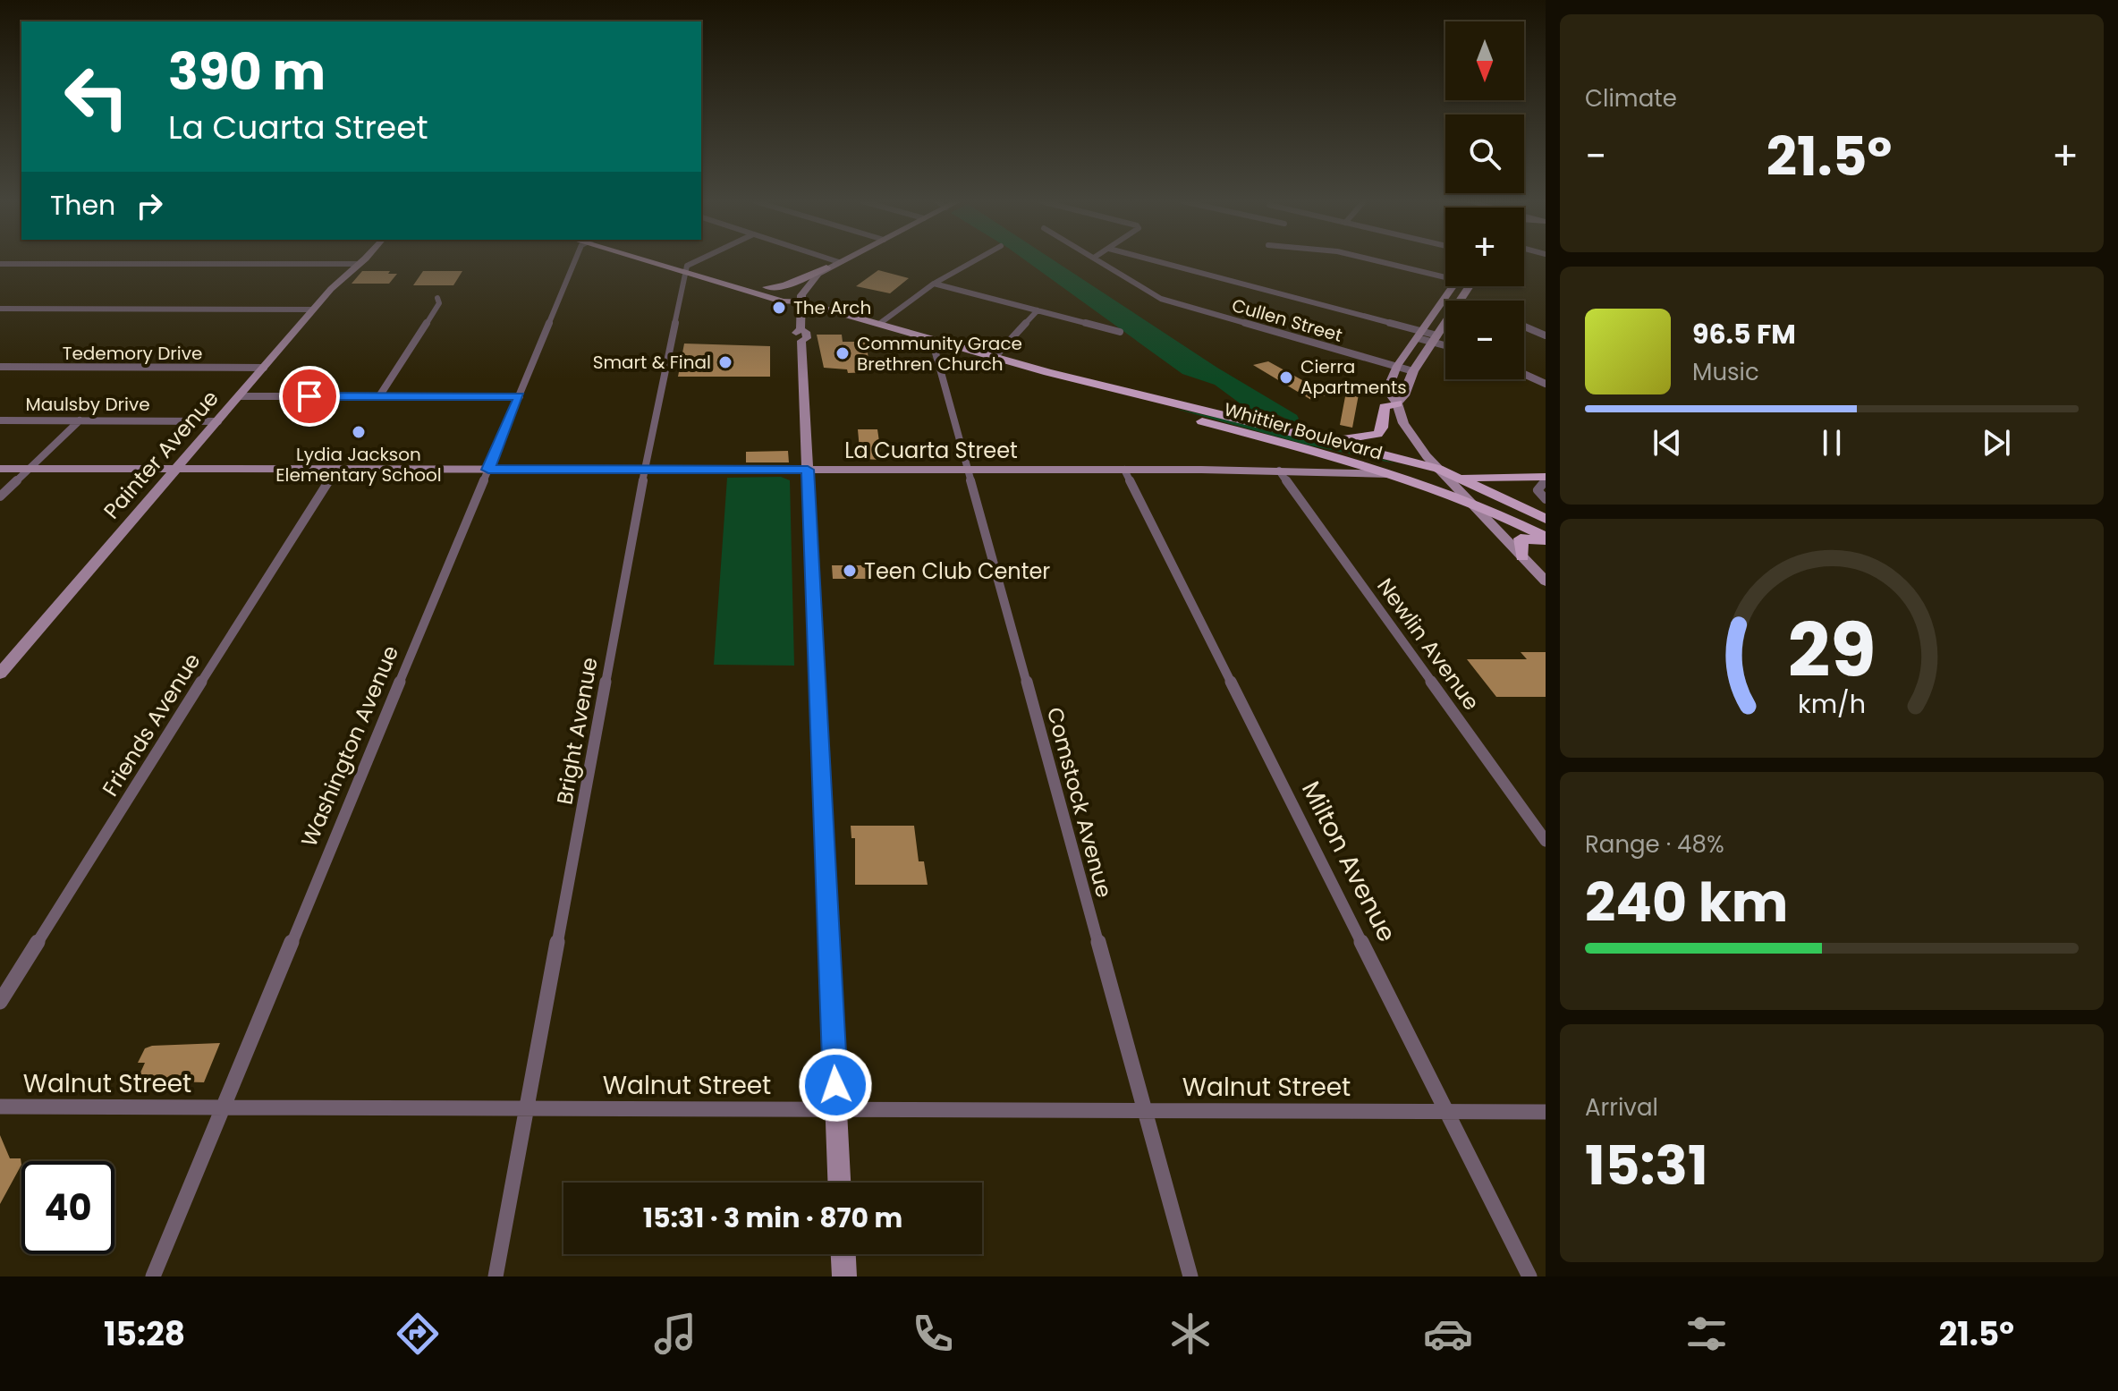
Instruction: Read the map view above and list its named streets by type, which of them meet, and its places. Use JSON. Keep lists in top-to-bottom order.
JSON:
{
  "streets": {
    "main road": ["Whittier Boulevard"],
    "street": [
      "Cullen Street",
      "Tedemory Drive",
      "Maulsby Drive",
      "La Cuarta Street",
      "Painter Avenue",
      "Newlin Avenue",
      "Friends Avenue",
      "Bright Avenue",
      "Washington Avenue",
      "Comstock Avenue",
      "Milton Avenue",
      "Walnut Street"
    ]
  },
  "crossings": [
    ["Tedemory Drive", "Painter Avenue"],
    ["Maulsby Drive", "Painter Avenue"],
    ["Whittier Boulevard", "La Cuarta Street"],
    ["Whittier Boulevard", "Bright Avenue"],
    ["Whittier Boulevard", "Comstock Avenue"],
    ["La Cuarta Street", "Painter Avenue"],
    ["La Cuarta Street", "Newlin Avenue"],
    ["La Cuarta Street", "Friends Avenue"],
    ["La Cuarta Street", "Bright Avenue"],
    ["La Cuarta Street", "Washington Avenue"],
    ["La Cuarta Street", "Comstock Avenue"],
    ["La Cuarta Street", "Milton Avenue"],
    ["Bright Avenue", "Walnut Street"],
    ["Washington Avenue", "Walnut Street"],
    ["Comstock Avenue", "Walnut Street"],
    ["Milton Avenue", "Walnut Street"]
  ],
  "places": [
    "The Arch",
    "Community Grace Brethren Church",
    "Smart & Final",
    "Cierra Apartments",
    "Lydia Jackson Elementary School",
    "Teen Club Center"
  ],
  "north": "bottom",
  "page": {
    "tile": [
      "Climate",
      ["Range · 48%", "240 km"],
      ["Arrival", "15:31"]
    ],
    "map_buttons": ["+", "−"],
    "turn": ["390 m", "La Cuarta Street"],
    "heat": ["−", "21.5°", "+"],
    "then": "Then",
    "song": ["96.5 FM", "Music"],
    "limit": "40",
    "trip": "15:31 · 3 min · 870 m",
    "tabs": ["15:28", "21.5°"],
    "gauge": ["29", "km/h"]
  }
}
